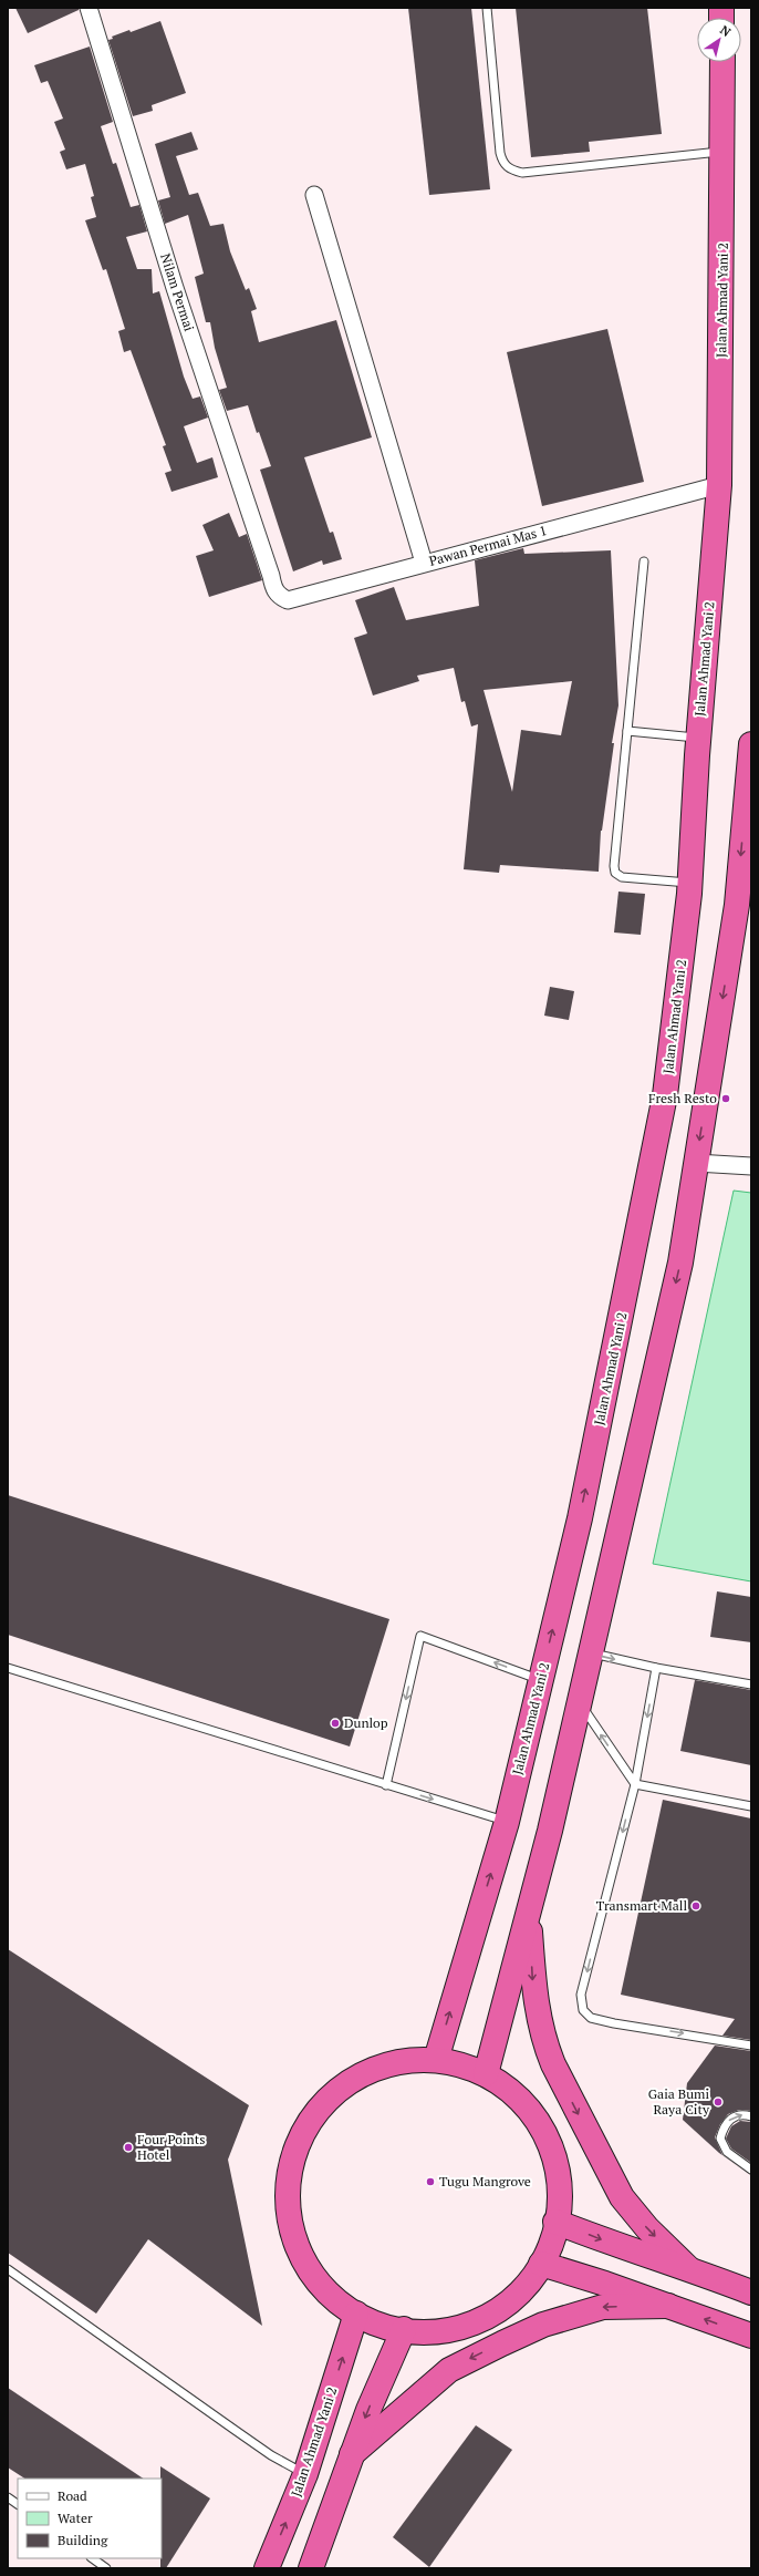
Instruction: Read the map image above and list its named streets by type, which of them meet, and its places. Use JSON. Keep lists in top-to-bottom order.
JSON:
{
  "streets": {
    "highway": ["Jalan Ahmad Yani 2"],
    "street": ["Nilam Permai", "Pawan Permai Mas 1"]
  },
  "crossings": [
    ["Nilam Permai", "Pawan Permai Mas 1"],
    ["Jalan Ahmad Yani 2", "Pawan Permai Mas 1"]
  ],
  "places": [
    "Fresh Resto",
    "Dunlop",
    "Transmart Mall",
    "Gaia Bumi Raya City",
    "Four Points Hotel",
    "Tugu Mangrove"
  ],
  "legend": ["Road", "Water", "Building"],
  "north": "top right"
}
